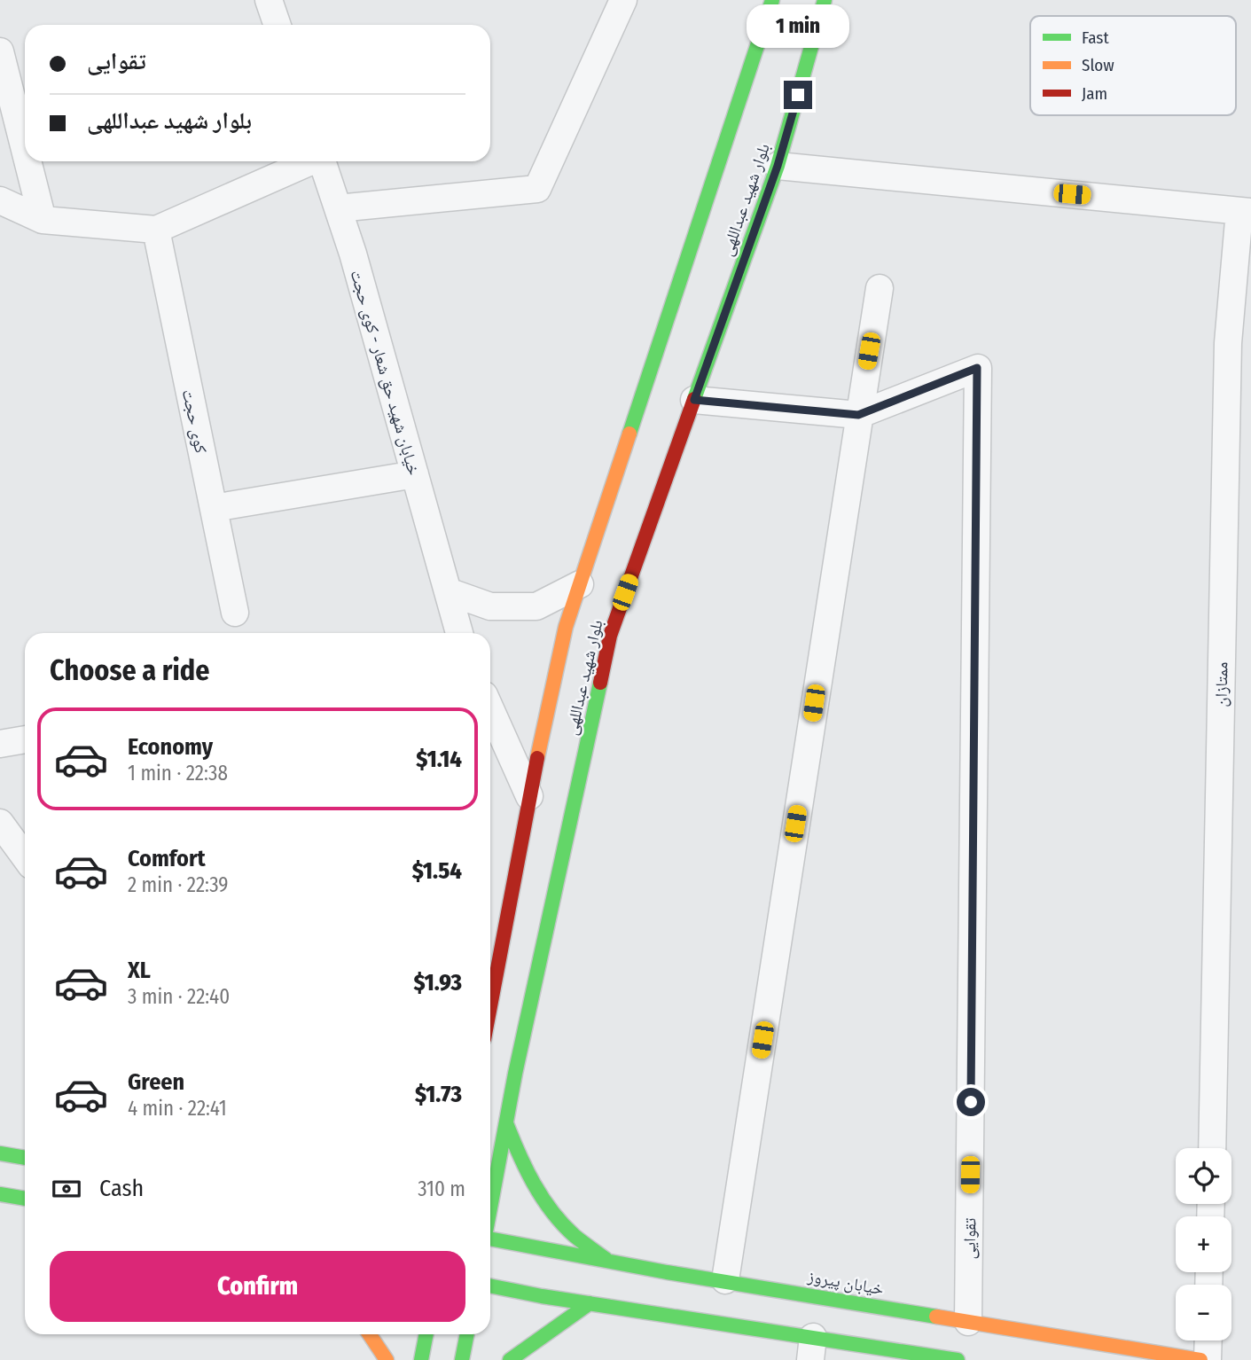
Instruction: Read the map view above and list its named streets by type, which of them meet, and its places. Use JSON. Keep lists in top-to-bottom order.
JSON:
{
  "streets": {
    "main road": ["بلوار شهید عبداللهی", "خیابان پیروز"],
    "street": [
      "خیابان شهید حق شعار - کوی حجت",
      "کوی حجت",
      "ممتازان",
      "تقوایی"
    ]
  },
  "crossings": [
    ["بلوار شهید عبداللهی", "تقوایی"],
    ["تقوایی", "خیابان پیروز"]
  ],
  "legend": ["Fast", "Slow", "Jam"],
  "page": {
    "bubble": "1 min",
    "banner": ["تقوایی", "بلوار شهید عبداللهی"],
    "heading": "Choose a ride",
    "list": [
      {
        "name": "Economy",
        "note": "1 min · 22:38",
        "value": "$1.14"
      },
      {
        "name": "Comfort",
        "note": "2 min · 22:39",
        "value": "$1.54"
      },
      {
        "name": "XL",
        "note": "3 min · 22:40",
        "value": "$1.93"
      },
      {
        "name": "Green",
        "note": "4 min · 22:41",
        "value": "$1.73"
      }
    ],
    "map_buttons": ["+", "−"],
    "pay": ["Cash", "310 m"],
    "buttons": "Confirm"
  }
}
